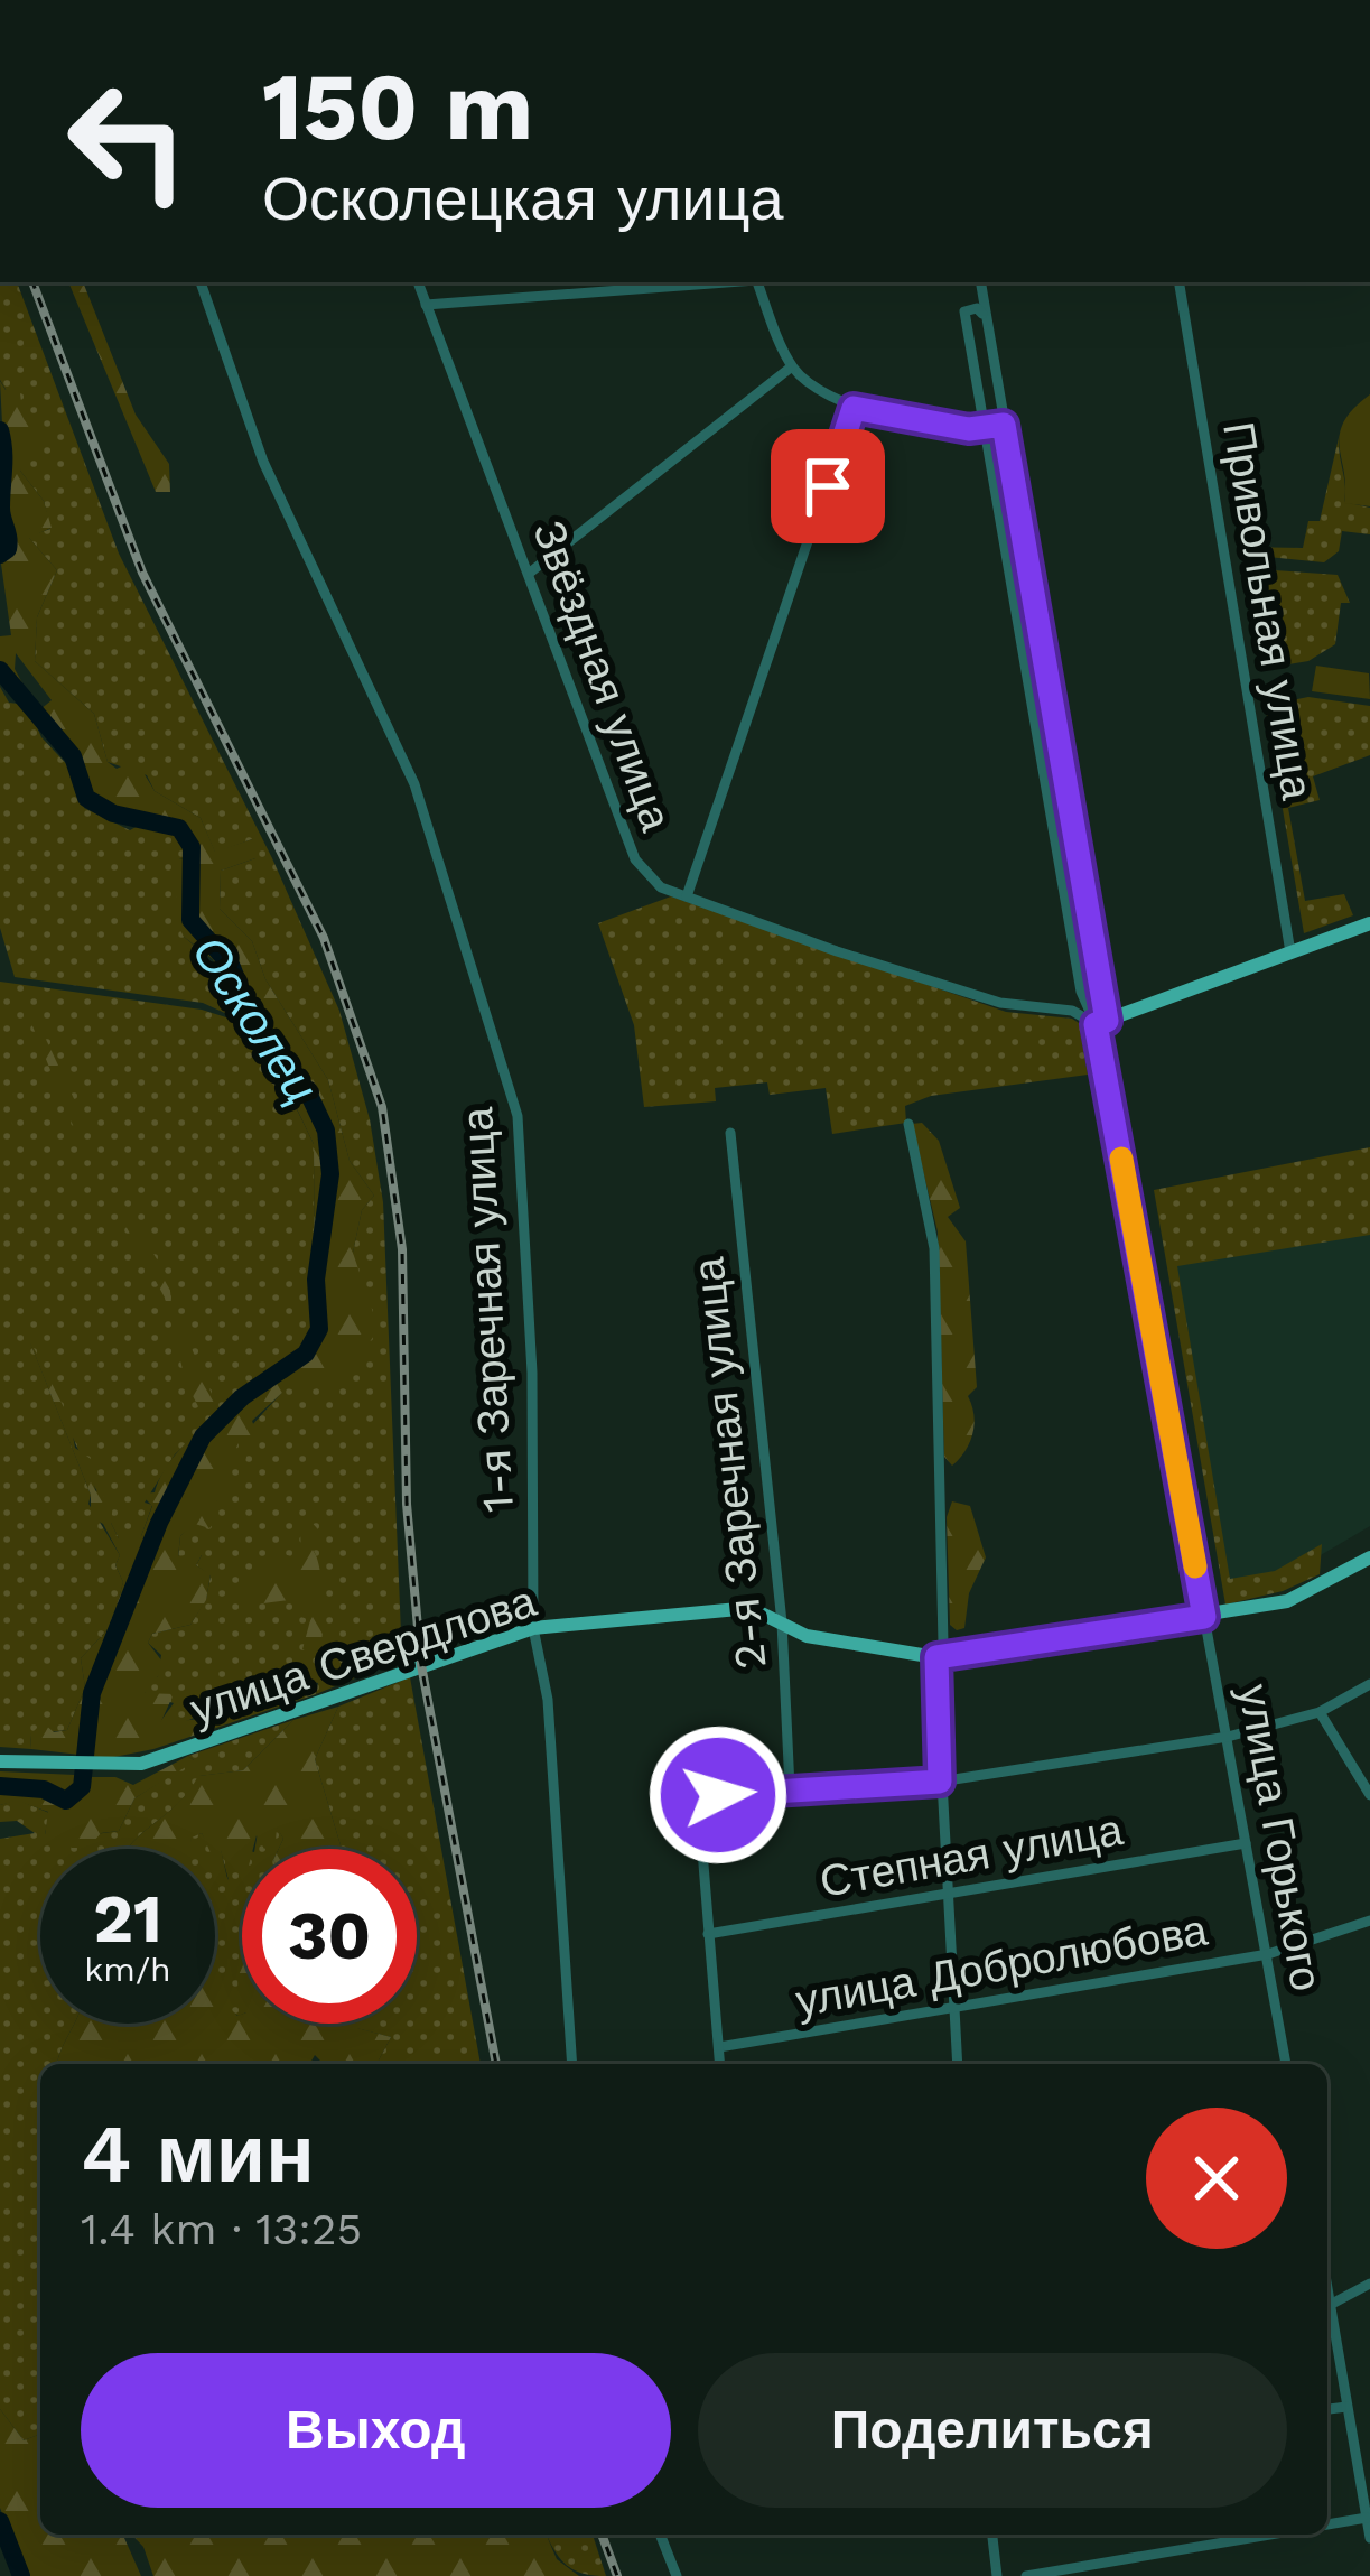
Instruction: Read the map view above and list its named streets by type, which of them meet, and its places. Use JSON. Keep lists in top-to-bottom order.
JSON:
{
  "streets": {
    "main road": ["улица Свердлова"],
    "street": [
      "Привольная улица",
      "Звёздная улица",
      "1-я Заречная улица",
      "2-я Заречная улица",
      "улица Горького",
      "Степная улица",
      "улица Добролюбова"
    ]
  },
  "crossings": [
    ["1-я Заречная улица", "улица Свердлова"],
    ["2-я Заречная улица", "улица Свердлова"],
    ["улица Свердлова", "улица Горького"],
    ["улица Горького", "Степная улица"],
    ["улица Горького", "улица Добролюбова"]
  ],
  "water": ["Осколец"],
  "page": {
    "turn": ["150 m", "Осколецкая улица"],
    "speed": "21 km/h",
    "limit": "30",
    "heading": ["4 мин", "1.4 km · 13:25"],
    "buttons": ["Выход", "Поделиться"]
  }
}
